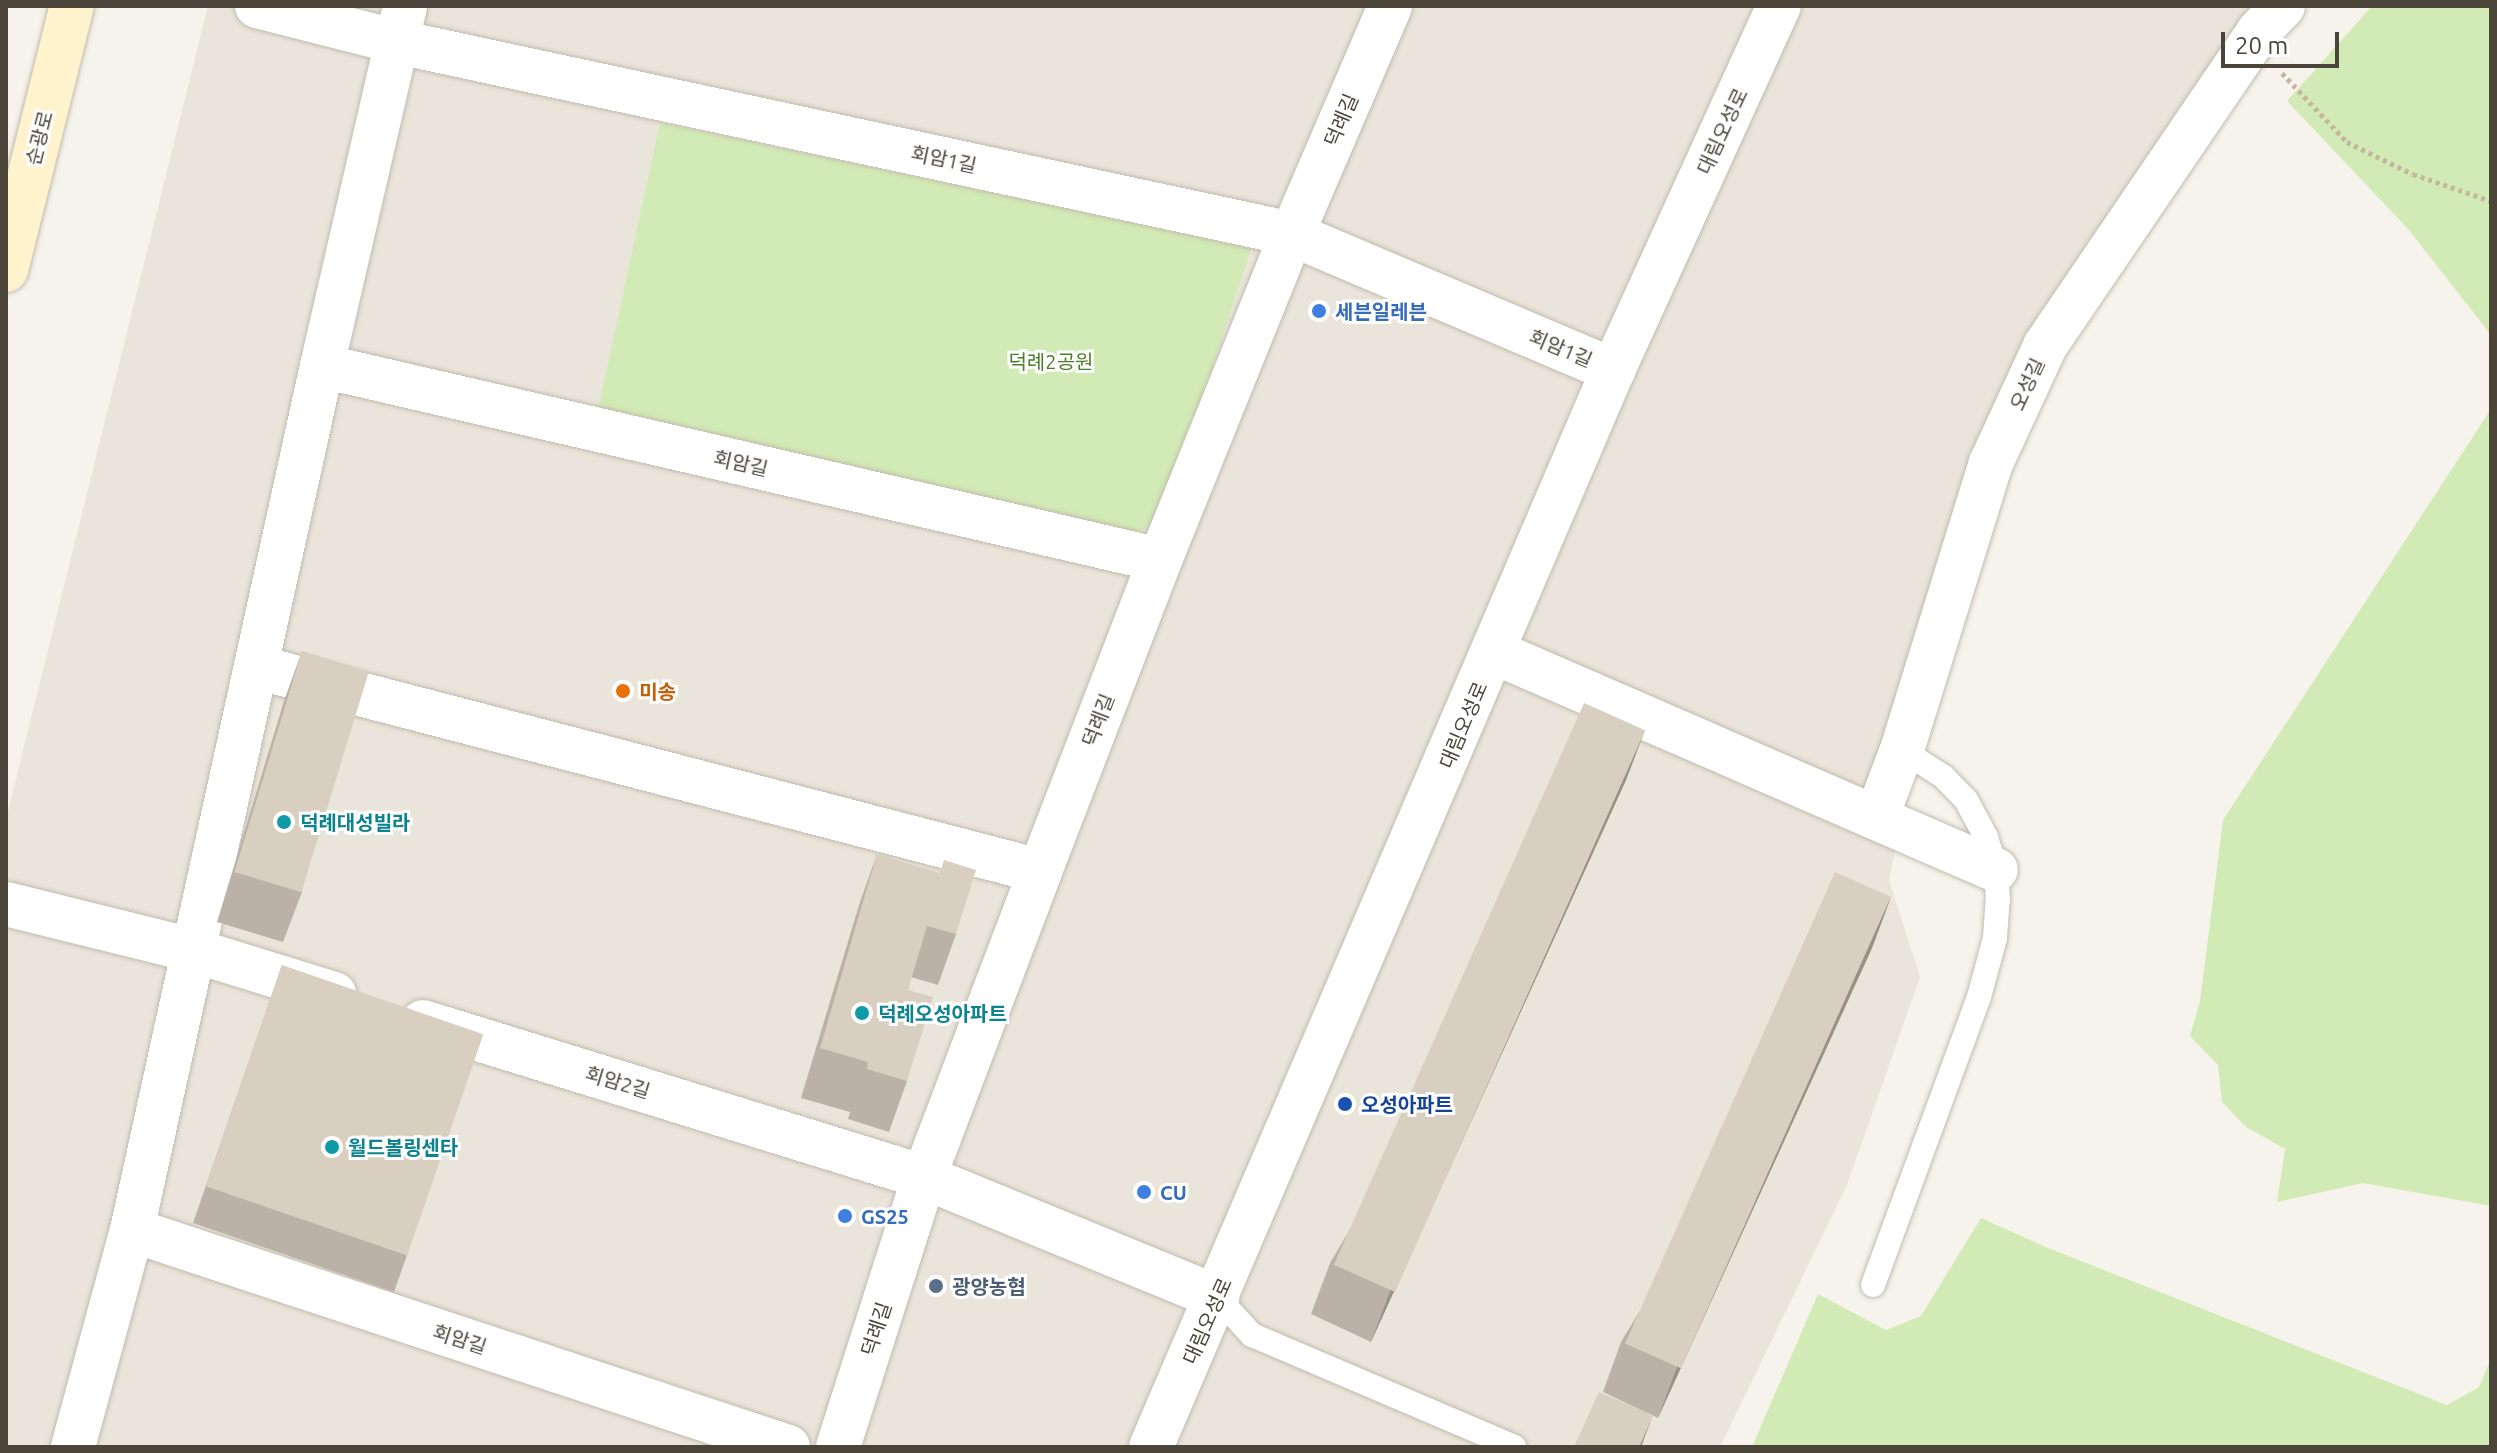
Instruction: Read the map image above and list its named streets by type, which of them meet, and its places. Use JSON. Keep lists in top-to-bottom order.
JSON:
{
  "streets": {
    "main road": ["순광로"],
    "street": [
      "덕례길",
      "대림오성로",
      "회암1길",
      "오성길",
      "회암길",
      "회암2길"
    ]
  },
  "crossings": [
    ["덕례길", "회암1길"],
    ["덕례길", "회암길"],
    ["덕례길", "회암2길"],
    ["대림오성로", "회암1길"],
    ["대림오성로", "회암2길"]
  ],
  "parks": ["덕례2공원"],
  "places": [
    "세븐일레븐",
    "미송",
    "덕례대성빌라",
    "덕례오성아파트",
    "오성아파트",
    "월드볼링센타",
    "CU",
    "GS25",
    "광양농협"
  ],
  "scale_bar": "20 m"
}
